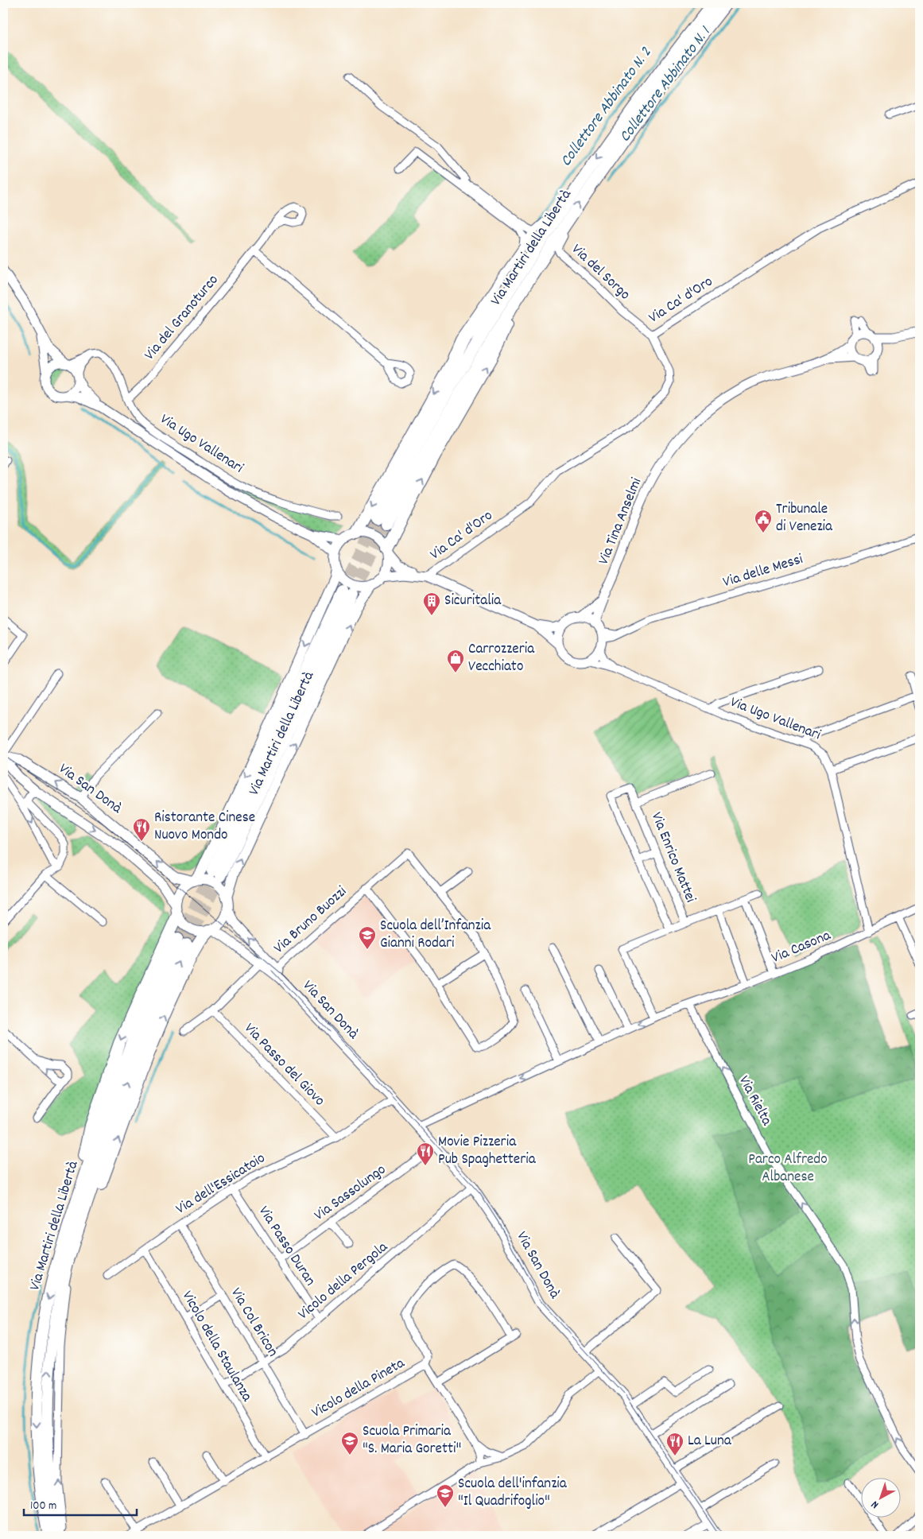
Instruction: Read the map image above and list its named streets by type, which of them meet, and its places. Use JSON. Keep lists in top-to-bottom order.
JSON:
{
  "streets": {
    "main road": ["Via Martiri della Libertà", "Via San Donà"],
    "street": [
      "Via del Sorgo",
      "Via Ca' d'Oro",
      "Via del Granoturco",
      "Via Ugo Vallenari",
      "Via Tina Anselmi",
      "Via delle Messi",
      "Via Enrico Mattei",
      "Via Bruno Buozzi",
      "Via Casona",
      "Via Passo del Giovo",
      "Via Rielta",
      "Via dell'Essicatoio",
      "Via Sassolungo",
      "Via Passo Duran",
      "Vicolo della Pergola",
      "Via Col Bricon",
      "Vicolo della Staulanza",
      "Vicolo della Pineta"
    ]
  },
  "crossings": [
    ["Via Martiri della Libertà", "Via del Sorgo"],
    ["Via Martiri della Libertà", "Via Ugo Vallenari"],
    ["Via Martiri della Libertà", "Via San Donà"],
    ["Via del Sorgo", "Via Ca' d'Oro"],
    ["Via del Granoturco", "Via Ugo Vallenari"],
    ["Via Ugo Vallenari", "Via Tina Anselmi"],
    ["Via Ugo Vallenari", "Via delle Messi"],
    ["Via Ugo Vallenari", "Via Casona"],
    ["Via Tina Anselmi", "Via delle Messi"],
    ["Via San Donà", "Via Bruno Buozzi"],
    ["Via San Donà", "Via dell'Essicatoio"],
    ["Via San Donà", "Via Sassolungo"],
    ["Via San Donà", "Vicolo della Pergola"],
    ["Via Casona", "Via Rielta"],
    ["Via Passo del Giovo", "Via dell'Essicatoio"],
    ["Via dell'Essicatoio", "Via Passo Duran"],
    ["Via dell'Essicatoio", "Via Col Bricon"],
    ["Via dell'Essicatoio", "Vicolo della Staulanza"],
    ["Via Sassolungo", "Via Passo Duran"],
    ["Via Passo Duran", "Vicolo della Pergola"],
    ["Vicolo della Pergola", "Via Col Bricon"],
    ["Vicolo della Pergola", "Vicolo della Staulanza"],
    ["Via Col Bricon", "Vicolo della Pineta"],
    ["Vicolo della Staulanza", "Vicolo della Pineta"]
  ],
  "one_way": ["Via Rielta"],
  "water": ["Collettore Abbinato N. 1", "Collettore Abbinato N. 2"],
  "parks": ["Parco Alfredo Albanese"],
  "places": {
    "public building": ["Tribunale di Venezia"],
    "building": ["Sicuritalia"],
    "shop": ["Carrozzeria Vecchiato"],
    "restaurant": ["Ristorante Cinese Nuovo Mondo", "Movie Pizzeria Pub Spaghetteria", "La Luna"],
    "school or university": ["Scuola dell’Infanzia Gianni Rodari", "Scuola Primaria \"S. Maria Goretti\"", "Scuola dell'infanzia \"Il Quadrifoglio\""]
  },
  "scale_bar": "100 m",
  "north": "bottom left"
}
